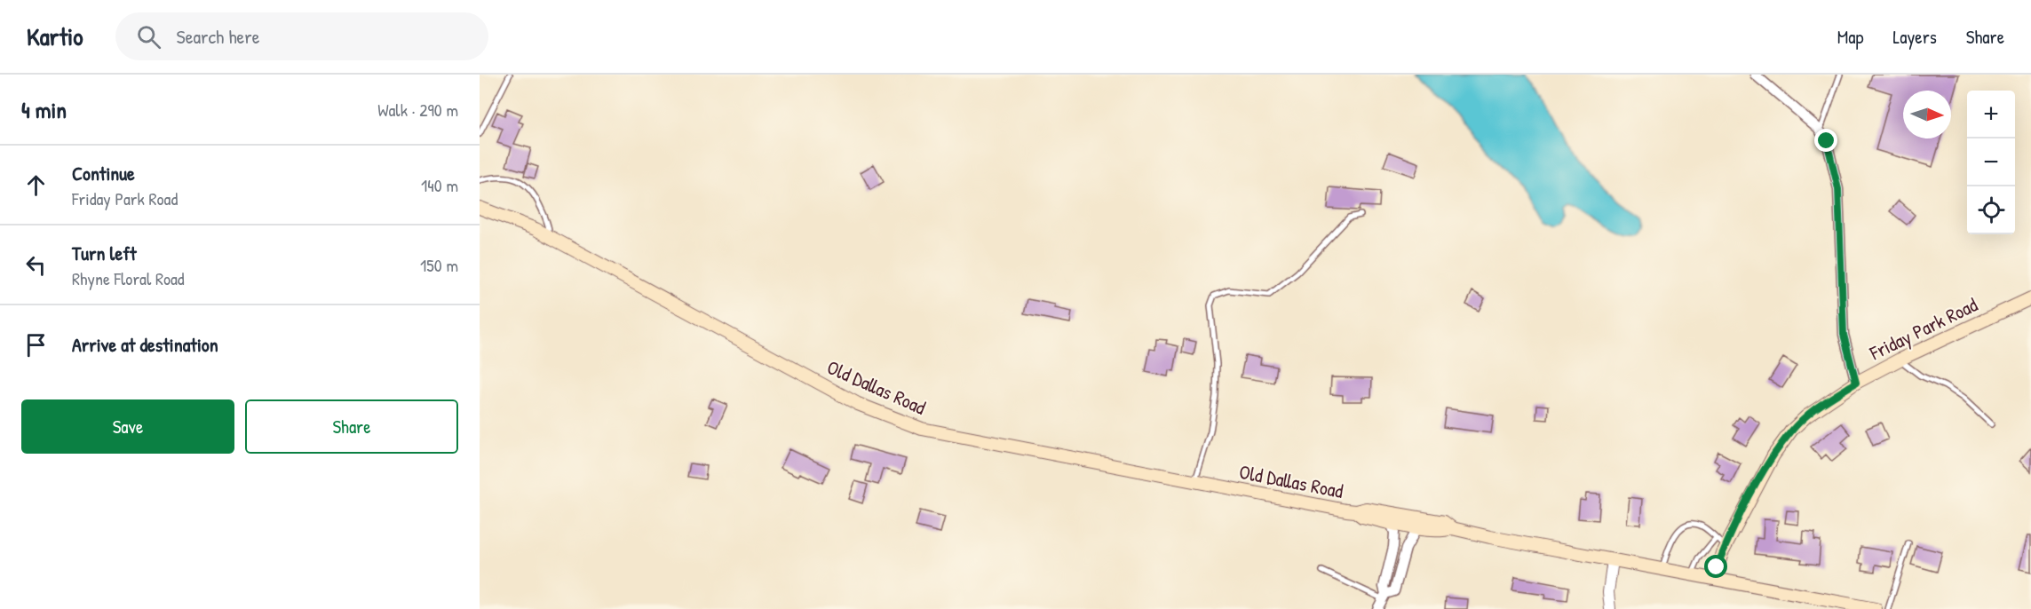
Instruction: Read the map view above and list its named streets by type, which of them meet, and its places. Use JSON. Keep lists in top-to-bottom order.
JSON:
{
  "streets": {
    "main road": ["Friday Park Road", "Old Dallas Road"]
  },
  "crossings": [
    ["Friday Park Road", "Old Dallas Road"]
  ],
  "north": "right",
  "page": {
    "header": "Kartio",
    "search": "Search here",
    "nav": ["Map", "Layers", "Share"],
    "heading": ["4 min", "Walk · 290 m"],
    "map_buttons": ["+", "−"],
    "list": [
      ["Continue", "Friday Park Road", "140 m"],
      ["Turn left", "Rhyne Floral Road", "150 m"],
      "Arrive at destination"
    ],
    "buttons": ["Save", "Share"]
  }
}
